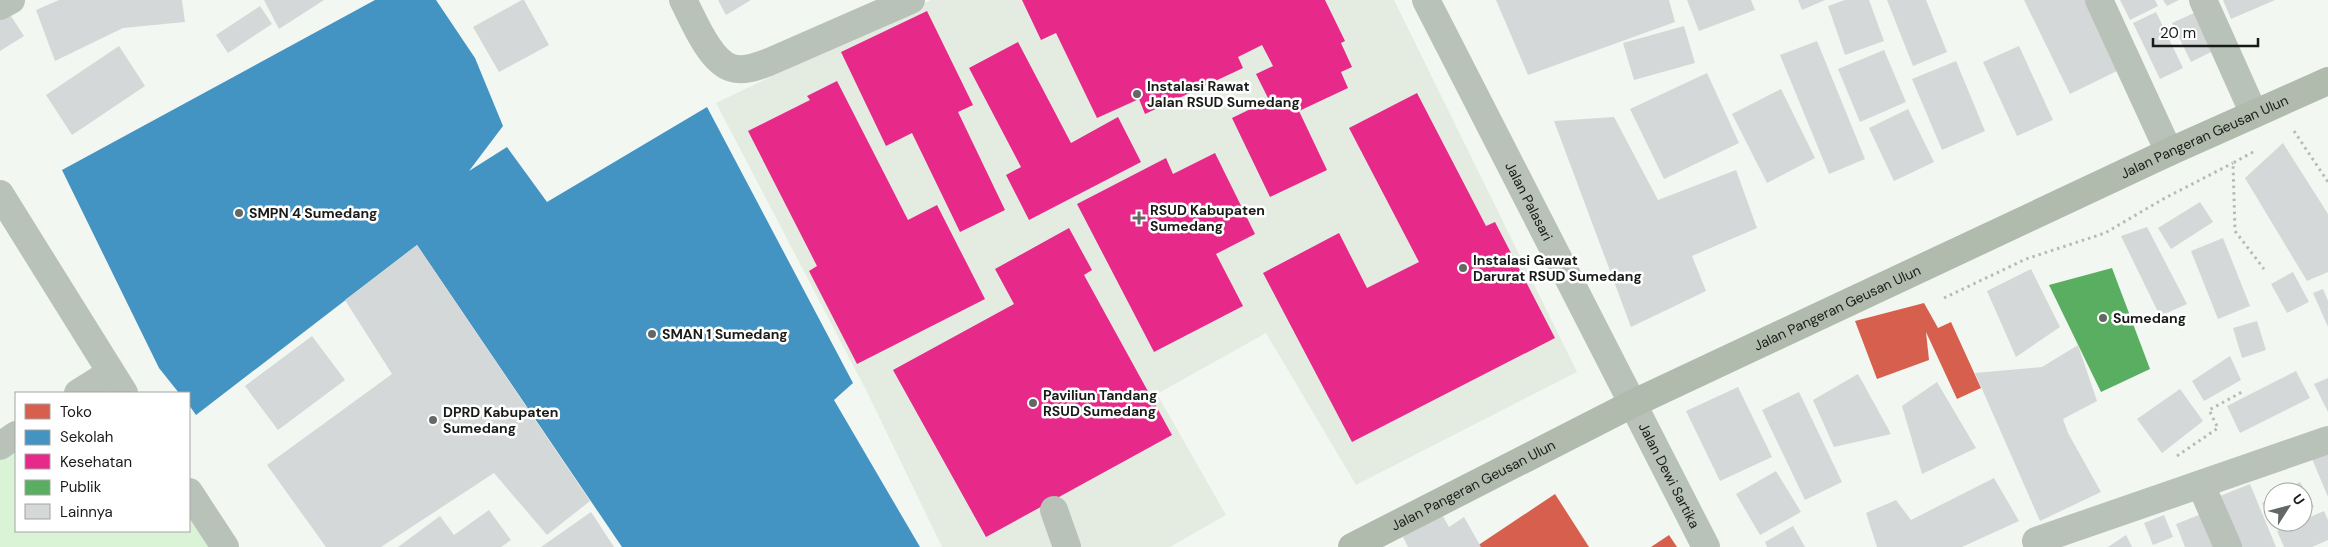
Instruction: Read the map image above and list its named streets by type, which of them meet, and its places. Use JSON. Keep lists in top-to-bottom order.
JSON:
{
  "streets": {
    "main road": ["Jalan Pangeran Geusan Ulun"],
    "street": ["Jalan Palasari", "Jalan Dewi Sartika"]
  },
  "crossings": [
    ["Jalan Pangeran Geusan Ulun", "Jalan Palasari"],
    ["Jalan Pangeran Geusan Ulun", "Jalan Dewi Sartika"],
    ["Jalan Palasari", "Jalan Dewi Sartika"]
  ],
  "places": {
    "other": [
      "Instalasi Rawat Jalan RSUD Sumedang",
      "SMPN 4 Sumedang",
      "Instalasi Gawat Darurat RSUD Sumedang",
      "Sumedang",
      "SMAN 1 Sumedang",
      "Paviliun Tandang RSUD Sumedang",
      "DPRD Kabupaten Sumedang"
    ],
    "health": ["RSUD Kabupaten Sumedang"]
  },
  "legend": [
    "Toko",
    "Sekolah",
    "Kesehatan",
    "Publik",
    "Lainnya"
  ],
  "scale_bar": "20 m",
  "north": "top right"
}
